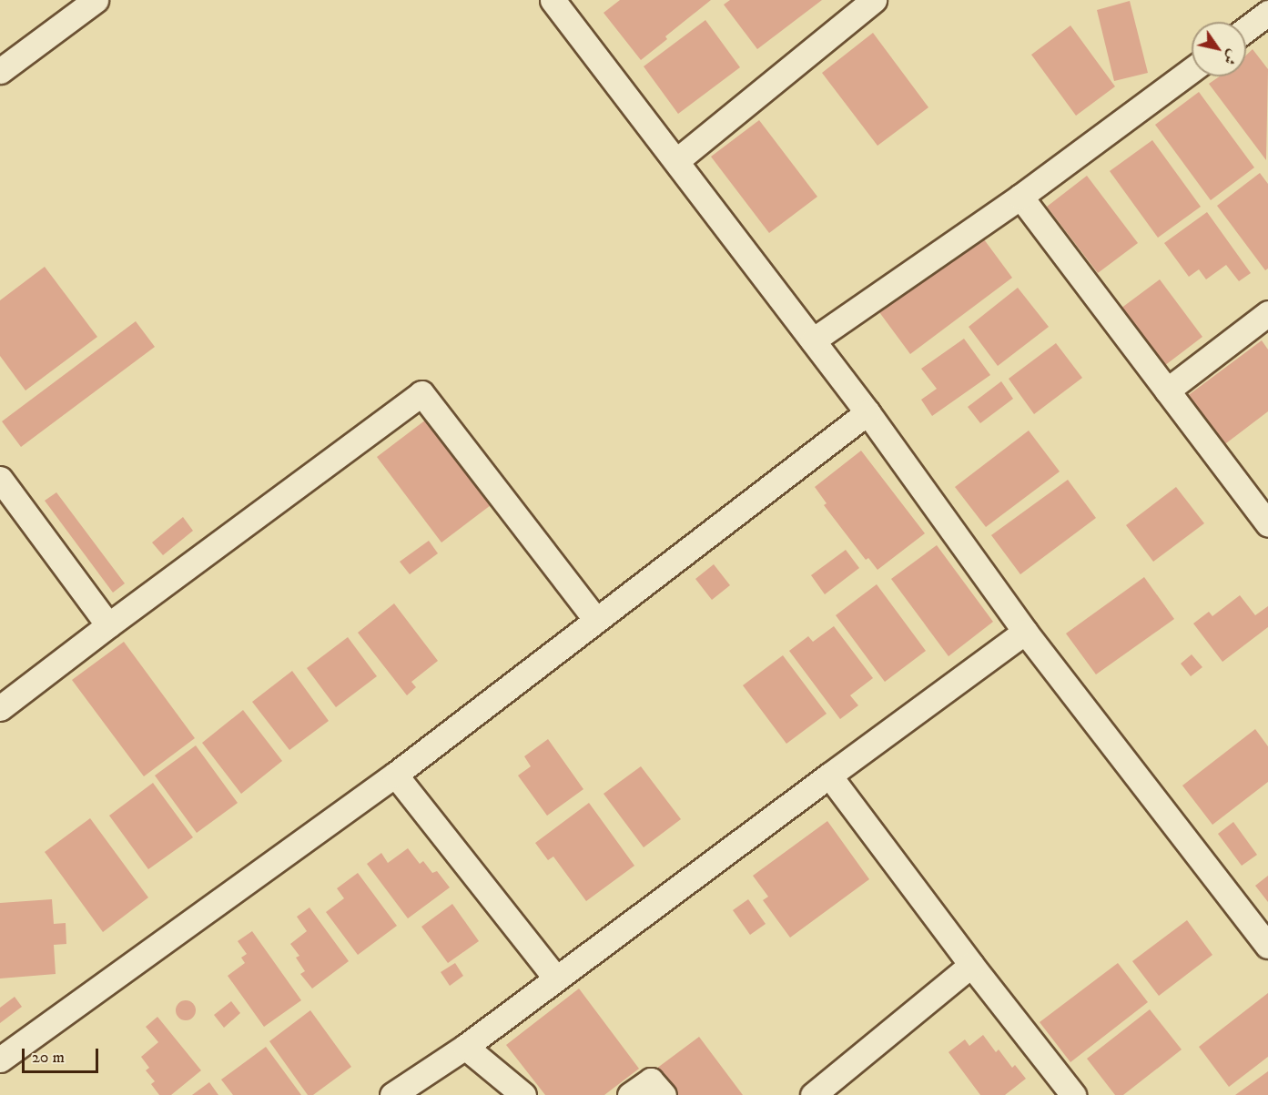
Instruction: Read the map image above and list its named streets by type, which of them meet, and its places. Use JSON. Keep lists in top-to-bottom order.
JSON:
{
  "scale_bar": "20 m",
  "north": "bottom right"
}
